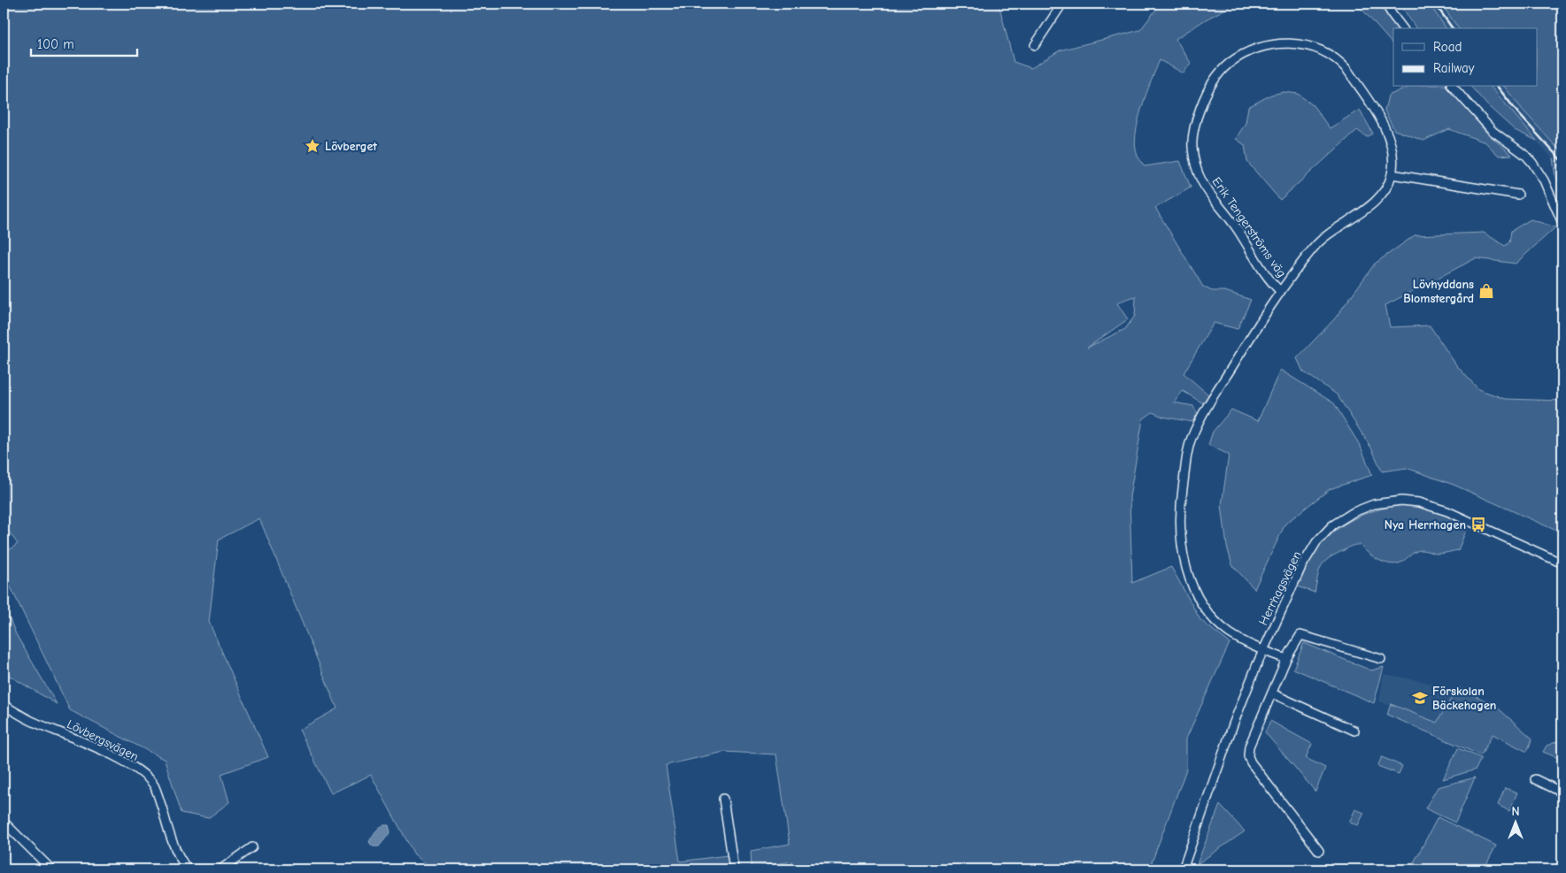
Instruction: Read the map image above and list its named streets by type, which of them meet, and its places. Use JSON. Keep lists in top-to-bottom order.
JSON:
{
  "streets": {
    "street": ["Erik Tengerströms väg", "Herrhagsvägen", "Lövbergsvägen"]
  },
  "crossings": [
    ["Erik Tengerströms väg", "Herrhagsvägen"]
  ],
  "places": {
    "place": ["Lövberget"],
    "shop": ["Lövhyddans Blomstergård"],
    "bus stop": ["Nya Herrhagen"],
    "school or university": ["Förskolan Bäckehagen"]
  },
  "legend": ["Road", "Railway"],
  "scale_bar": "100 m",
  "north": "top"
}
